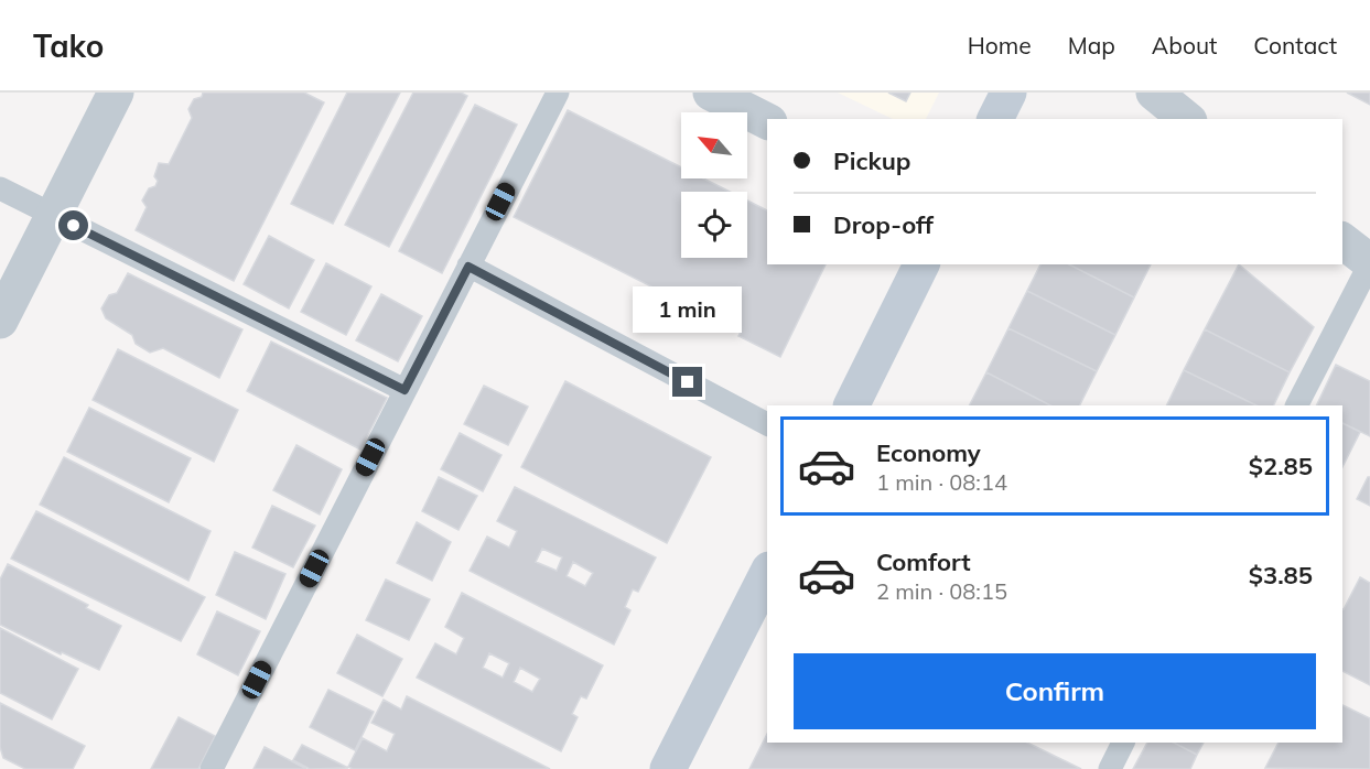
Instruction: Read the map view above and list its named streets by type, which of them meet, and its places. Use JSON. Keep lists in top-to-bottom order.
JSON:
{
  "north": "top left",
  "page": {
    "header": "Tako",
    "nav": [
      "Home",
      "Map",
      "About",
      "Contact"
    ],
    "banner": ["Pickup", "Drop-off"],
    "bubble": "1 min",
    "list": [
      {
        "name": "Economy",
        "note": "1 min · 08:14",
        "value": "$2.85"
      },
      {
        "name": "Comfort",
        "note": "2 min · 08:15",
        "value": "$3.85"
      }
    ],
    "buttons": "Confirm"
  }
}
